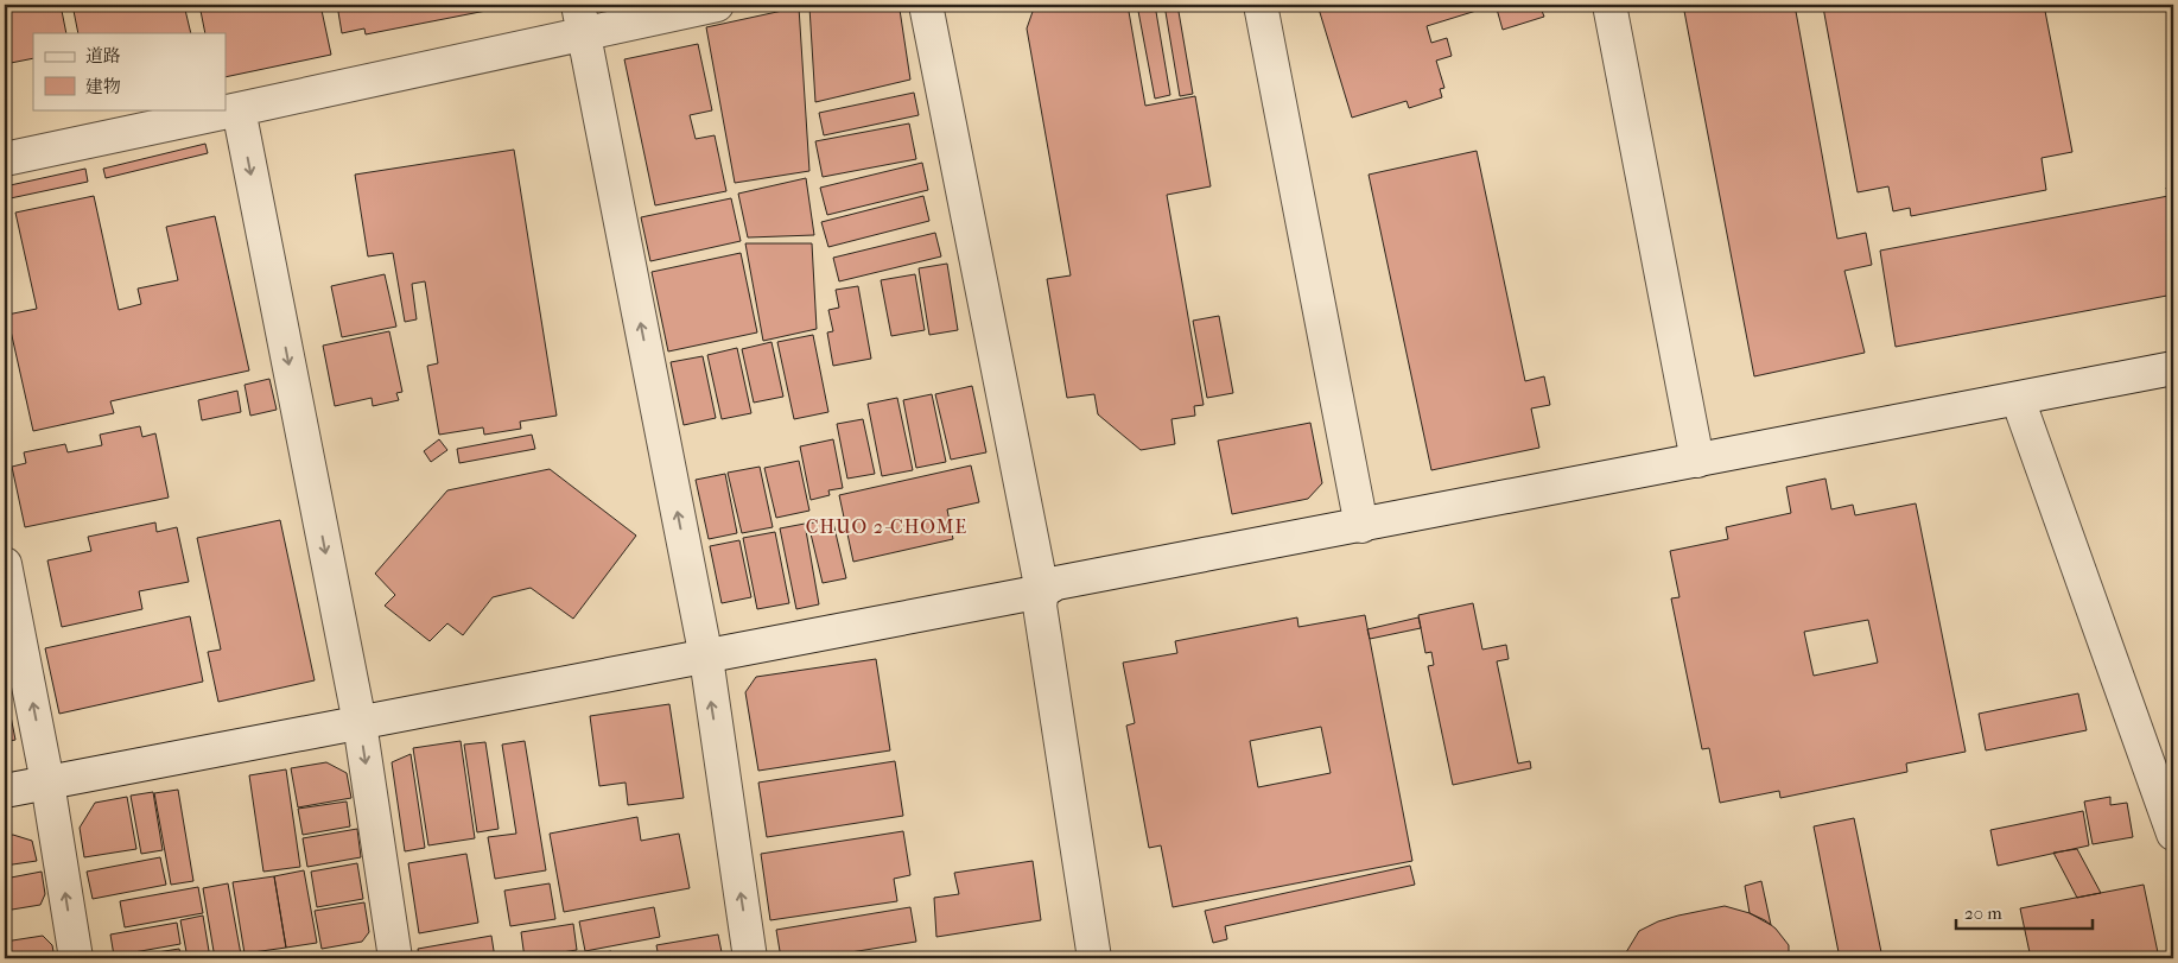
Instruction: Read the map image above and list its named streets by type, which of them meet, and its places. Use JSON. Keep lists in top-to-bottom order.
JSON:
{
  "districts": ["CHUO 2-CHOME"],
  "legend": ["道路", "建物"],
  "scale_bar": "20 m"
}
